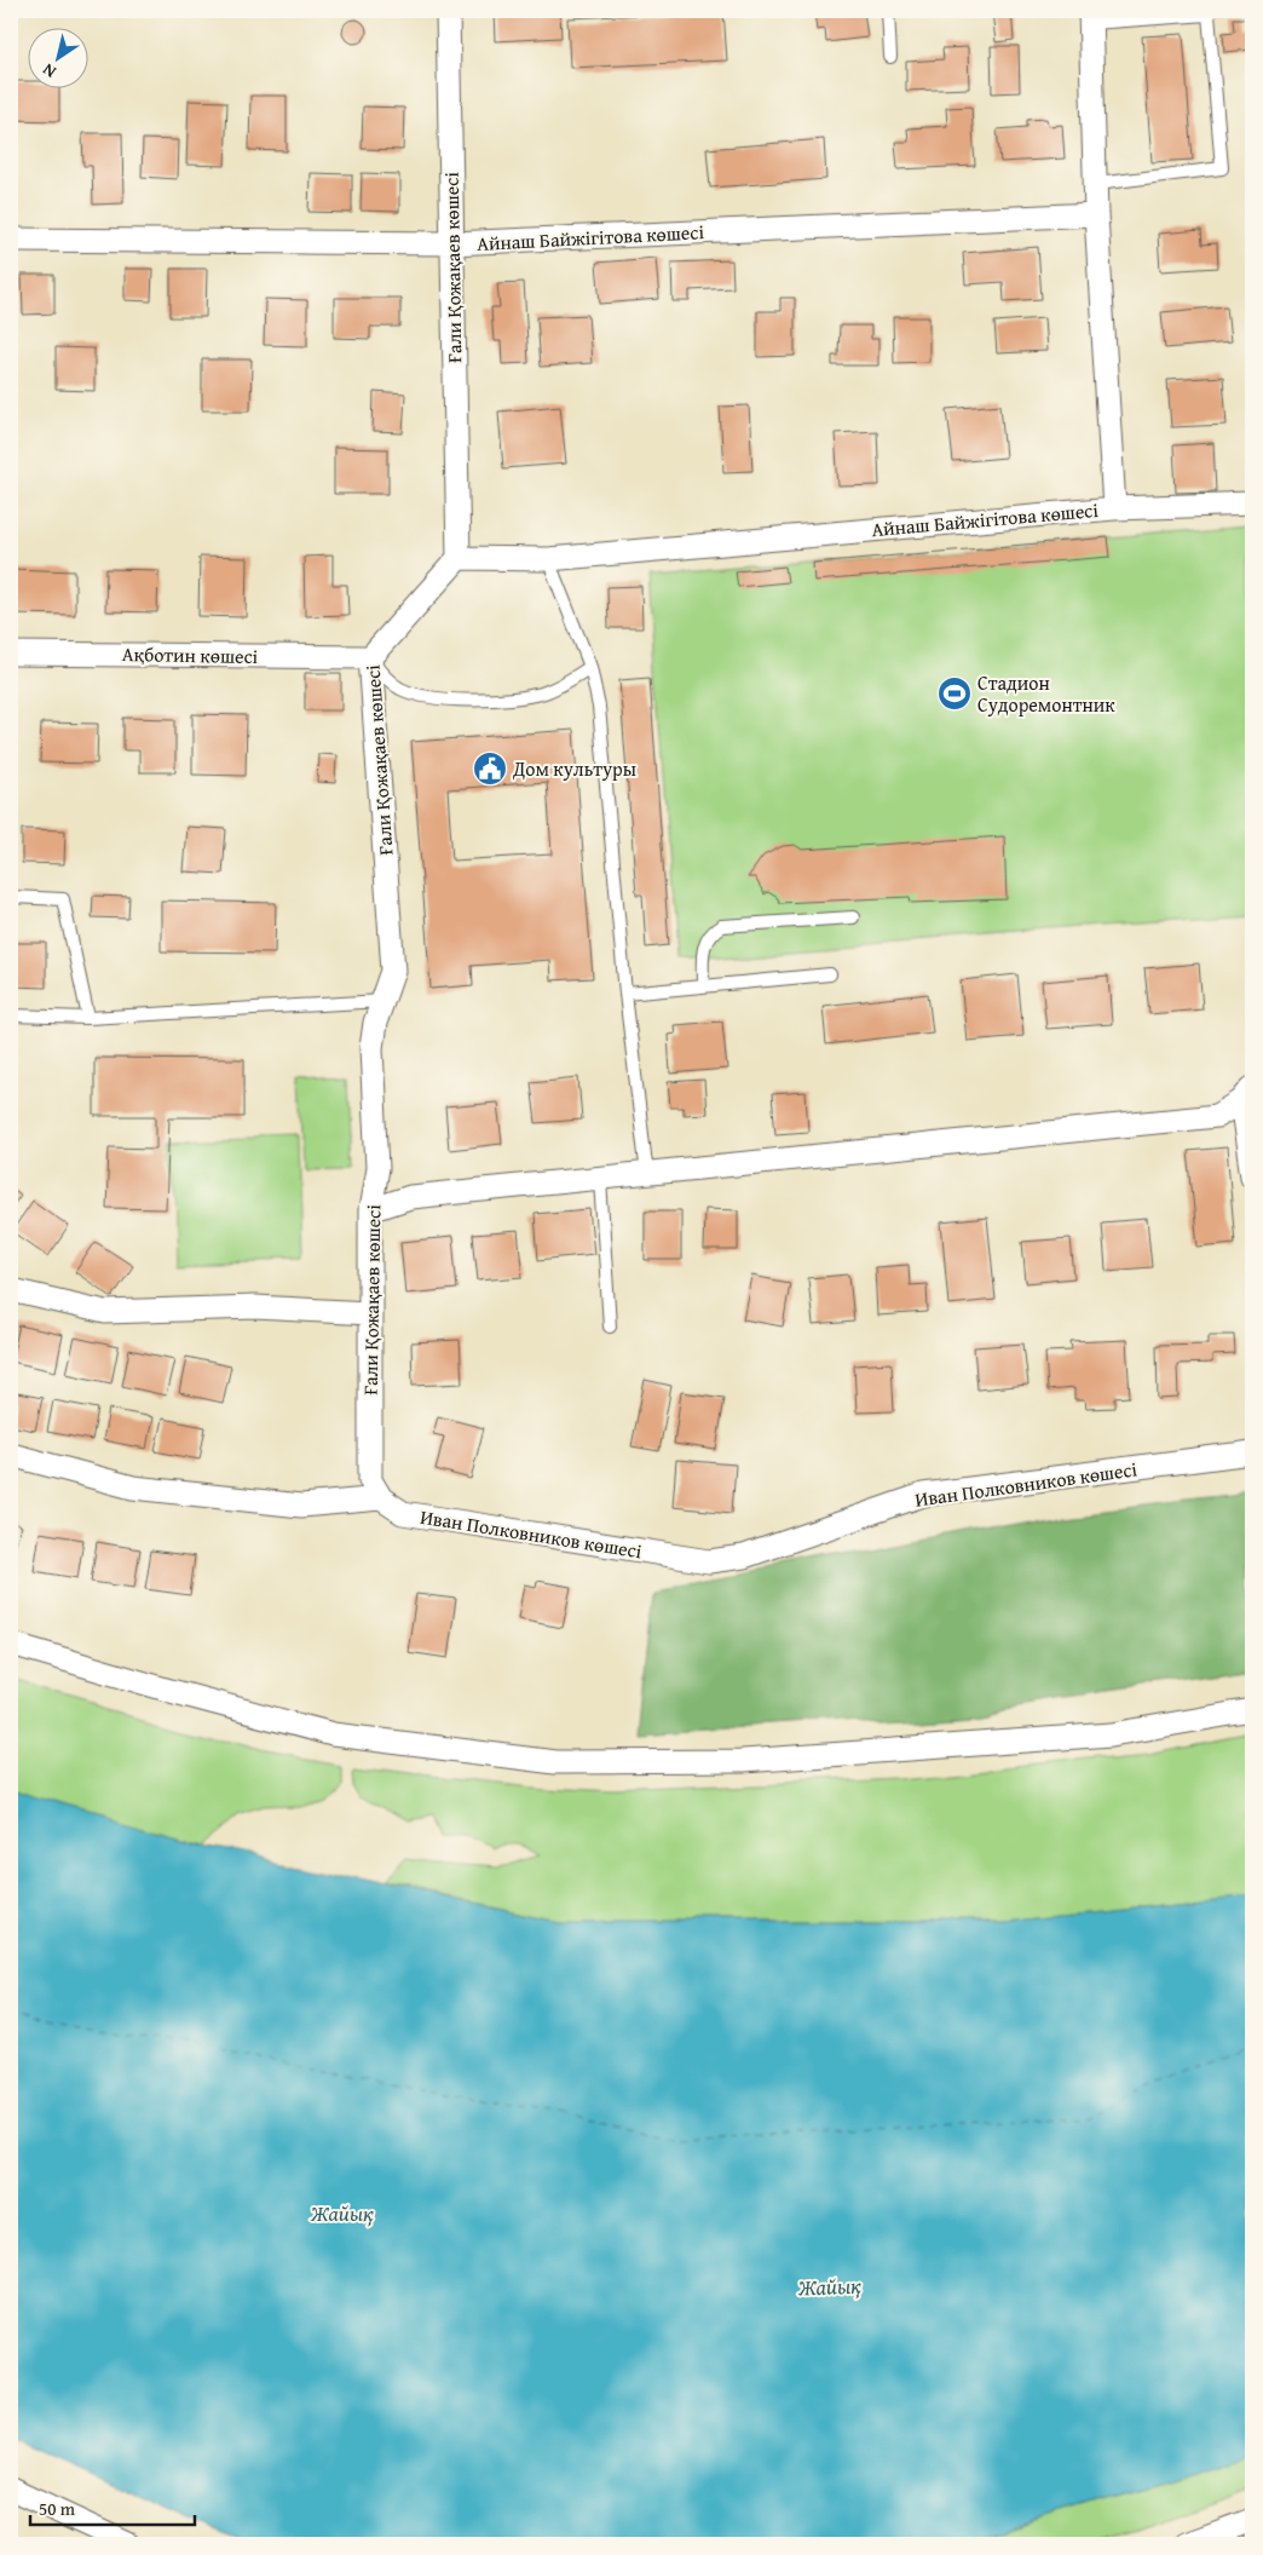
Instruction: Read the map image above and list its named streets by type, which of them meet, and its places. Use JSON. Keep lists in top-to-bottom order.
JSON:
{
  "streets": {
    "street": [
      "Айнаш Байжігітова көшесі",
      "Ғали Қожақаев көшесі",
      "Ақботин көшесі",
      "Иван Полковников көшесі"
    ]
  },
  "crossings": [
    ["Айнаш Байжігітова көшесі", "Ғали Қожақаев көшесі"],
    ["Ғали Қожақаев көшесі", "Ақботин көшесі"],
    ["Ғали Қожақаев көшесі", "Иван Полковников көшесі"]
  ],
  "water": ["Жайық"],
  "places": {
    "sports": ["Стадион Судоремонтник"],
    "public building": ["Дом культуры"]
  },
  "scale_bar": "50 m",
  "north": "bottom left"
}
